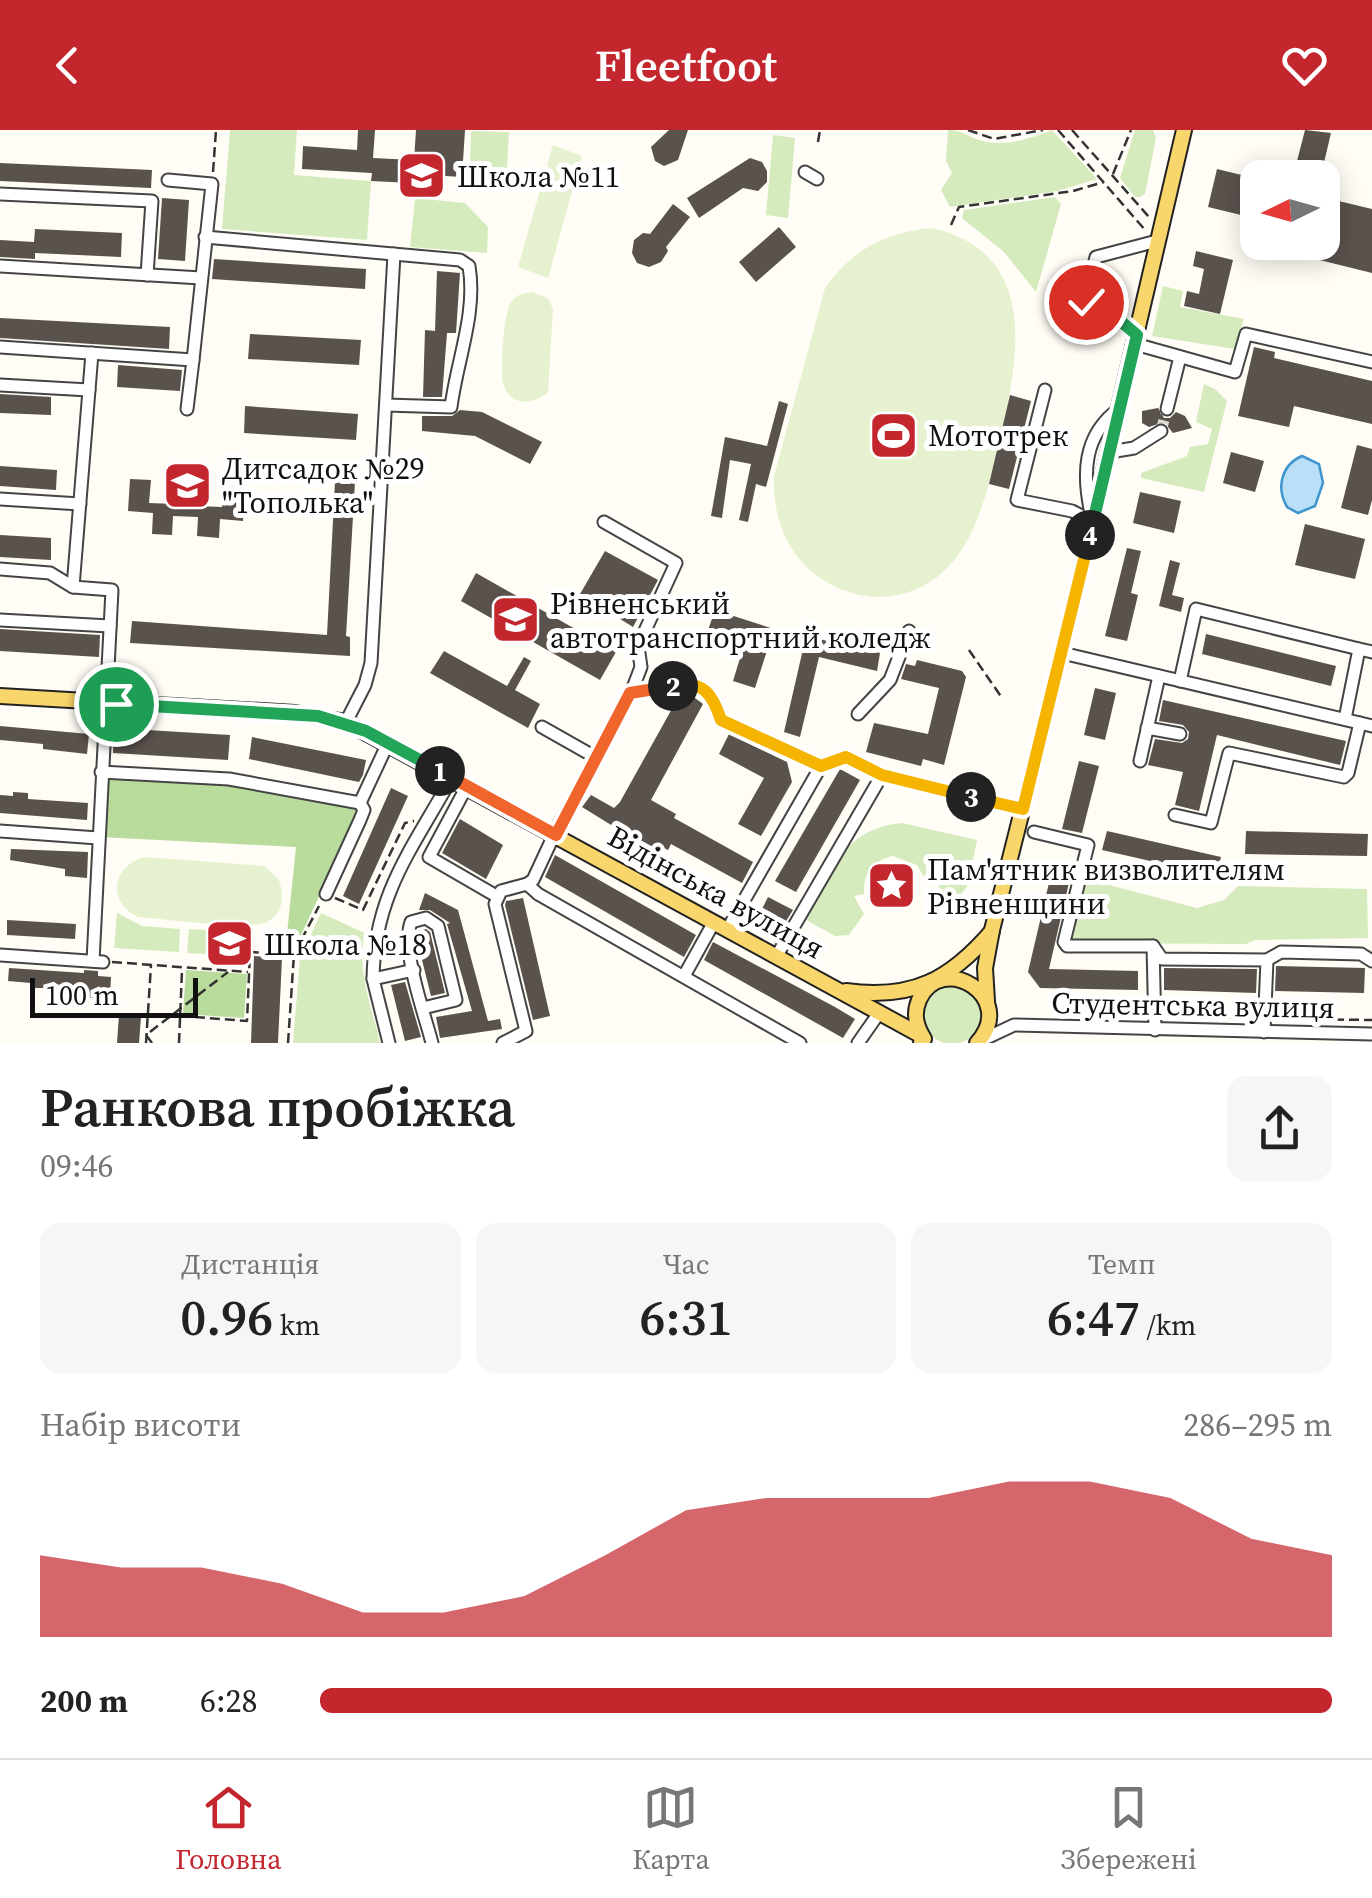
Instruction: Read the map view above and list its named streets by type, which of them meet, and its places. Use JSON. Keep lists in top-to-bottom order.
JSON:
{
  "streets": {
    "main road": ["Відінська вулиця"],
    "street": ["Студентська вулиця"]
  },
  "places": {
    "school or university": [
      "Школа №11",
      "Дитсадок №29 \"Тополька\"",
      "Рівненський автотранспортний коледж",
      "Школа №18"
    ],
    "sports": ["Мототрек"],
    "place": ["Пам'ятник визволителям Рівненщини"]
  },
  "scale_bar": "100 m",
  "north": "left",
  "page": {
    "header": "Fleetfoot",
    "pins": [
      "4",
      "2",
      "1",
      "3"
    ],
    "scale": "100 m",
    "heading": ["Ранкова пробіжка", "09:46"],
    "stats": [
      ["Дистанція", "0.96 km"],
      ["Час", "6:31"],
      ["Темп", "6:47 /km"]
    ],
    "chart": ["Набір висоти", "286–295 m"],
    "list": [
      {
        "name": "200 m",
        "note": "6:28"
      }
    ],
    "tabs": ["Головна", "Карта", "Збережені"]
  }
}
